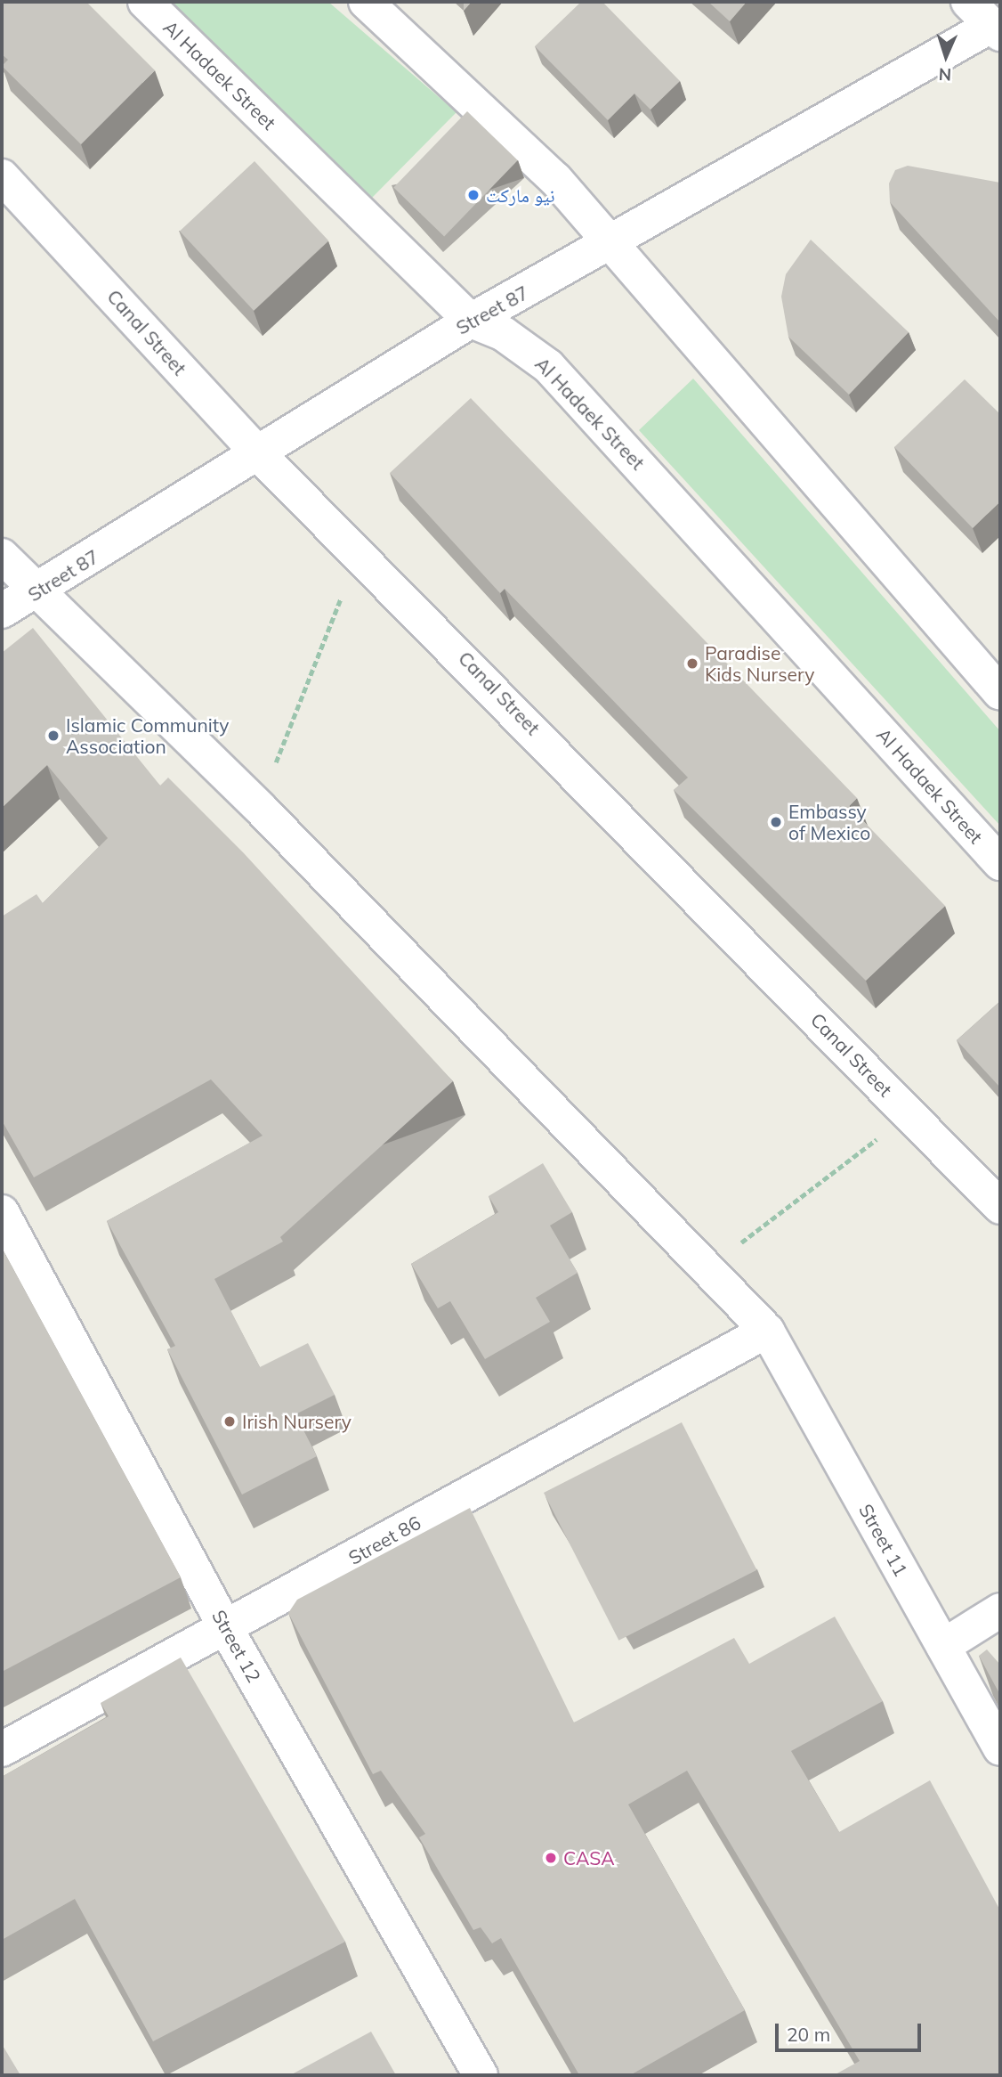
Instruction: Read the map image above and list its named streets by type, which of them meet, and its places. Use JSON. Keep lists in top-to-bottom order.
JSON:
{
  "streets": {
    "street": [
      "Al Hadaek Street",
      "Street 87",
      "Canal Street",
      "Street 86",
      "Street 11",
      "Street 12"
    ]
  },
  "crossings": [
    ["Al Hadaek Street", "Street 87"],
    ["Street 87", "Canal Street"],
    ["Street 86", "Street 11"],
    ["Street 86", "Street 12"]
  ],
  "places": [
    "نيو ماركت",
    "Paradise Kids Nursery",
    "Islamic Community Association",
    "Embassy of Mexico",
    "Irish Nursery",
    "CASA"
  ],
  "scale_bar": "20 m",
  "north": "bottom"
}
